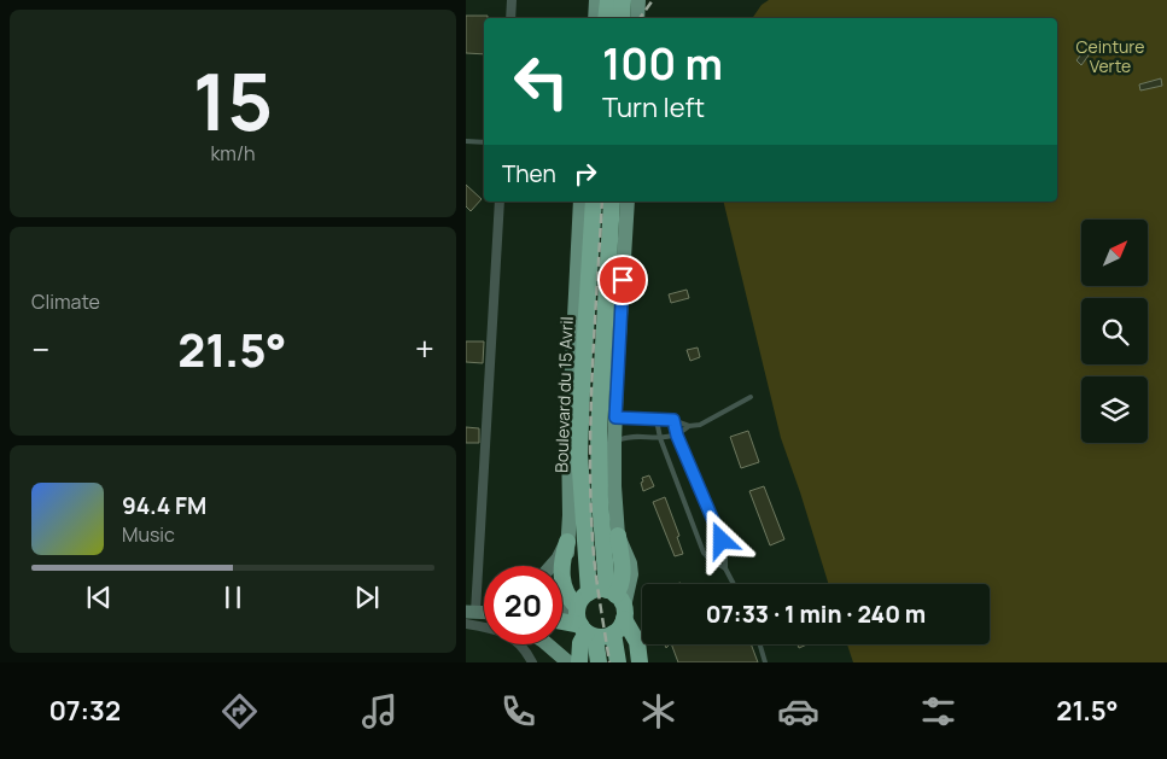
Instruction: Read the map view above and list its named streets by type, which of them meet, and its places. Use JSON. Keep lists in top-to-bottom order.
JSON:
{
  "streets": {
    "highway": ["Boulevard du 15 Avril"]
  },
  "parks": ["Ceinture Verte"],
  "north": "top right",
  "page": {
    "tile": [
      ["15", "km/h"],
      "Climate"
    ],
    "turn": ["100 m", "Turn left"],
    "then": "Then",
    "heat": ["−", "21.5°", "+"],
    "song": ["94.4 FM", "Music"],
    "limit": "20",
    "trip": "07:33 · 1 min · 240 m",
    "tabs": ["07:32", "21.5°"]
  }
}
